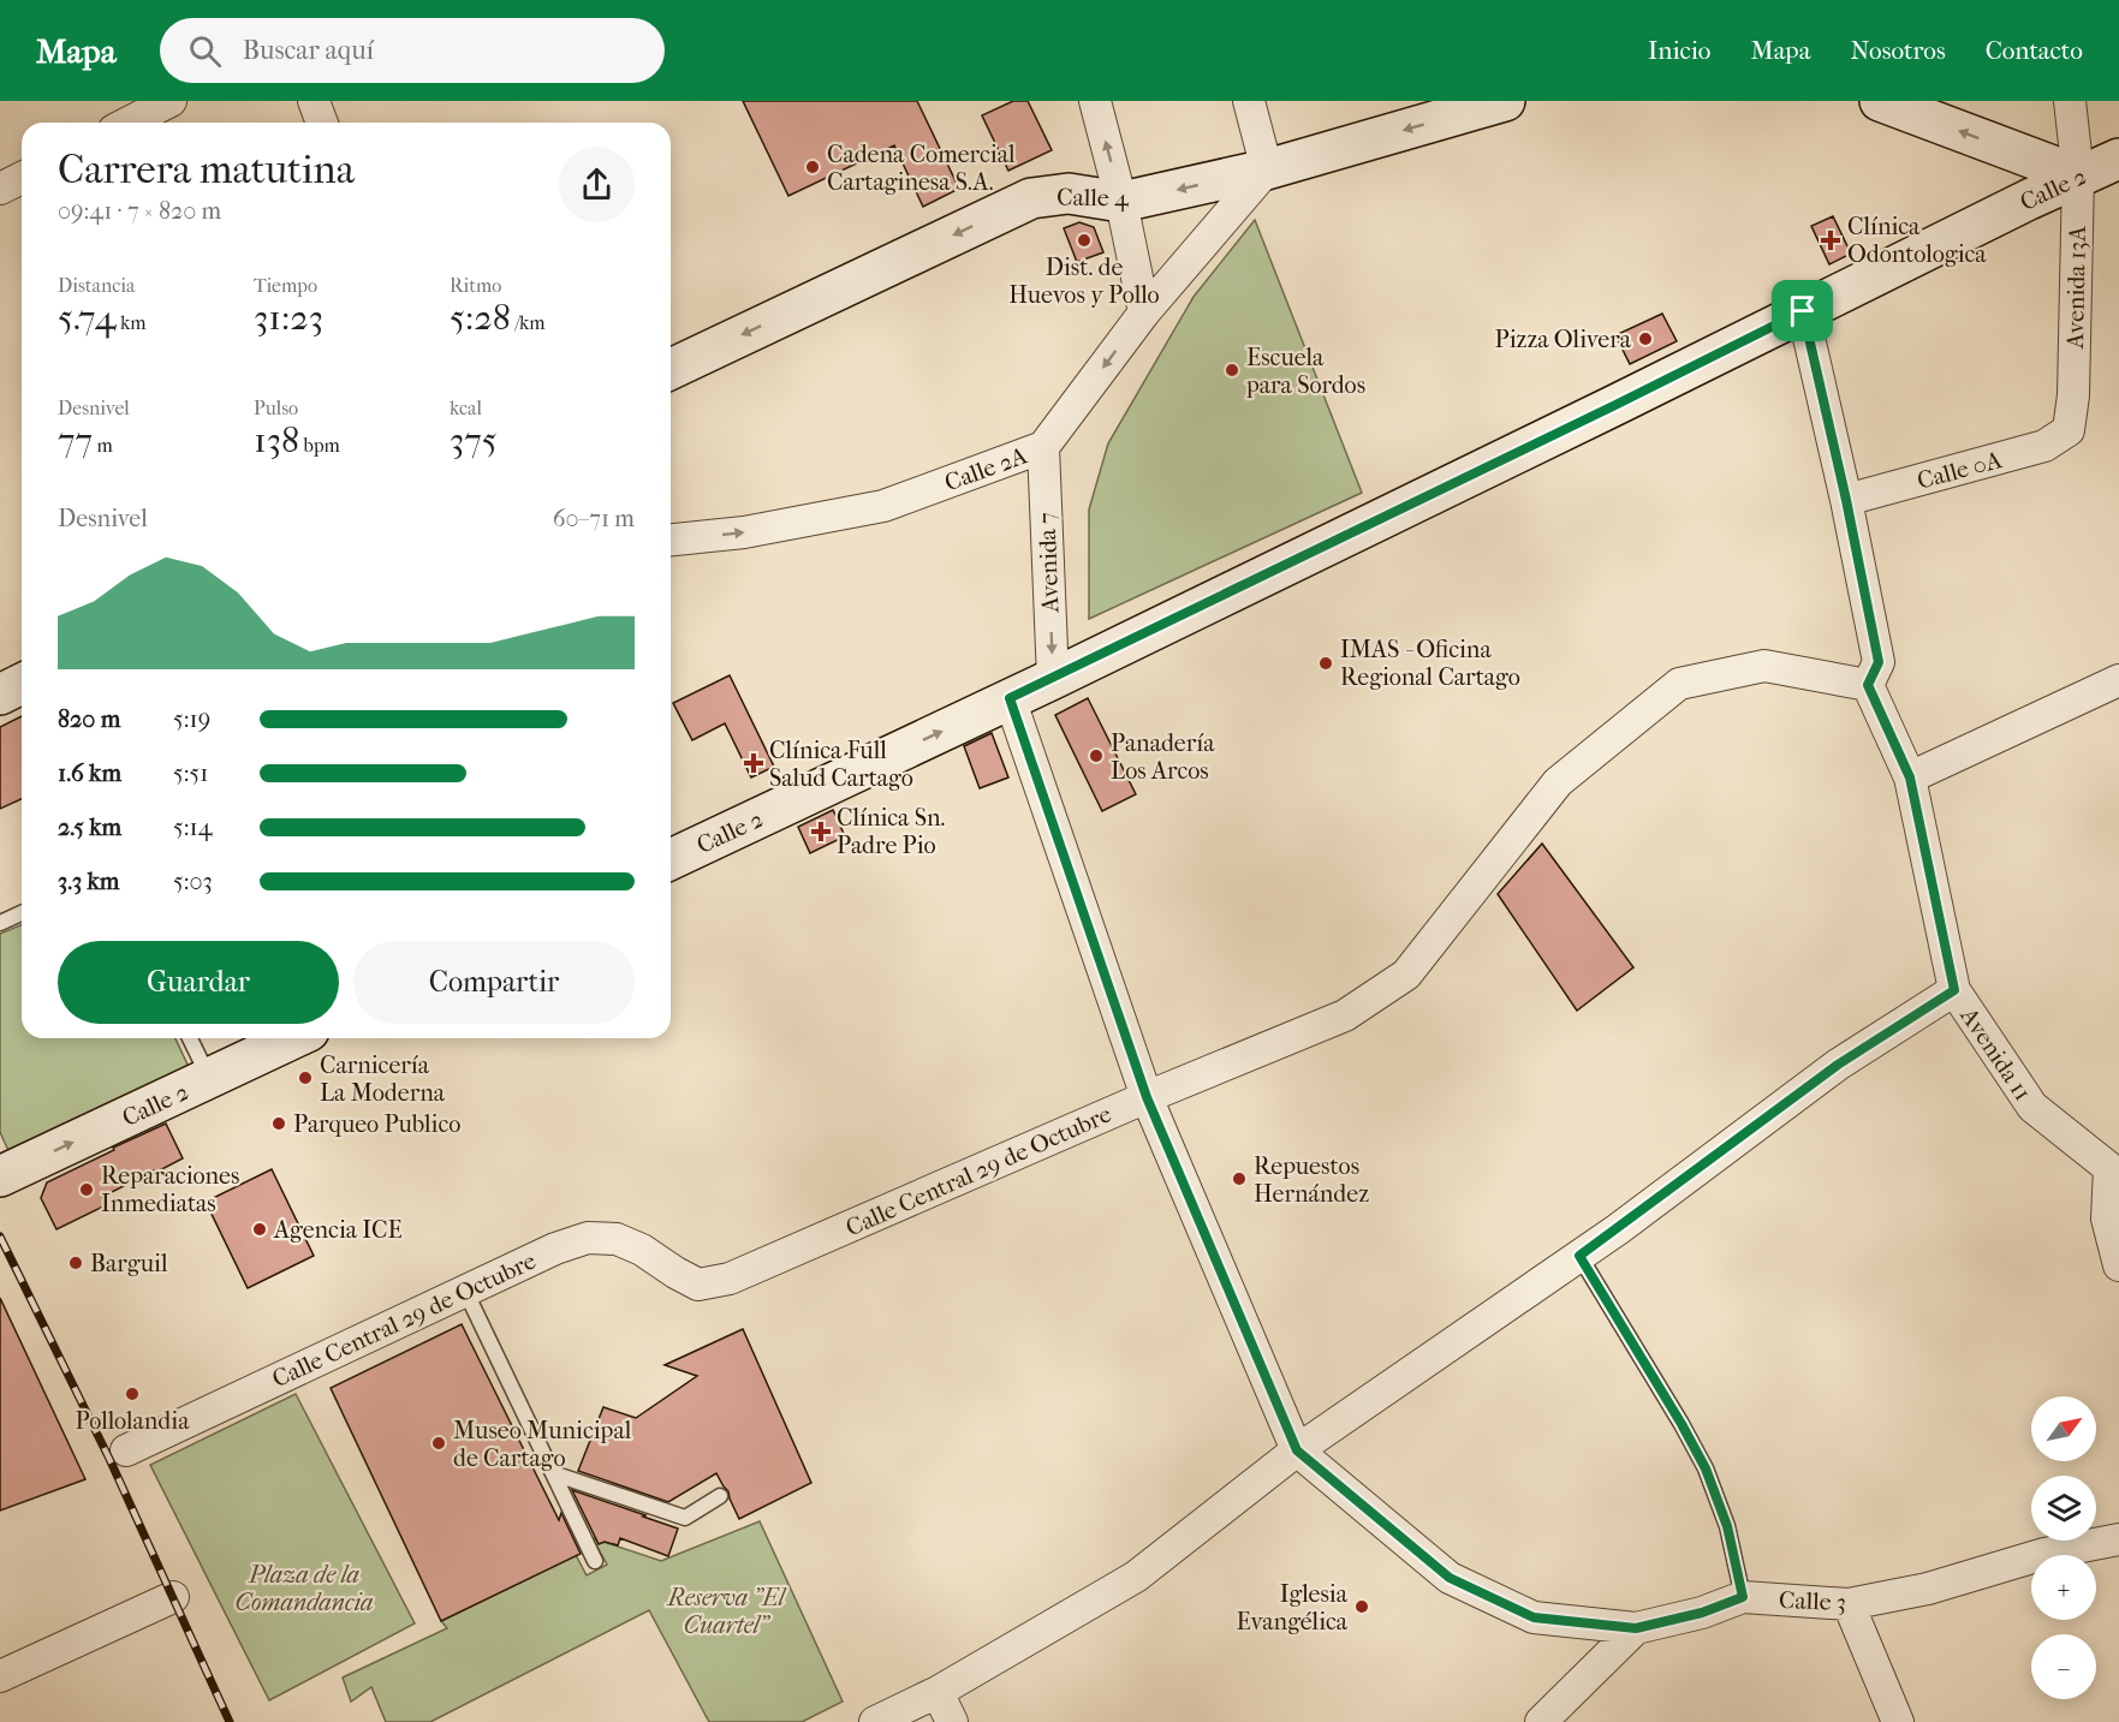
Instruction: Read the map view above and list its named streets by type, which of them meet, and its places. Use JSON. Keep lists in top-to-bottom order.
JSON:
{
  "streets": {
    "street": [
      "Calle 2",
      "Calle 4",
      "Avenida 13A",
      "Calle 2A",
      "Calle 0A",
      "Avenida 7",
      "Avenida 11",
      "Calle Central 29 de Octubre",
      "Calle 3"
    ]
  },
  "crossings": [
    ["Calle 2", "Avenida 13A"],
    ["Calle 2", "Avenida 7"],
    ["Calle 4", "Calle 2A"],
    ["Avenida 13A", "Calle 0A"],
    ["Calle 2A", "Avenida 7"],
    ["Avenida 11", "Calle Central 29 de Octubre"]
  ],
  "one_way": ["Calle 4", "Avenida 7"],
  "parks": ["Plaza de la Comandancia", "Reserva \"El Cuartel\""],
  "places": {
    "other": [
      "Cadena Comercial Cartaginesa S.A.",
      "Dist. de Huevos y Pollo",
      "Pizza Olivera",
      "Escuela para Sordos",
      "IMAS - Oficina Regional Cartago",
      "Panadería Los Arcos",
      "Carnicería La Moderna",
      "Parqueo Publico",
      "Repuestos Hernández",
      "Reparaciones Inmediatas",
      "Agencia ICE",
      "Barguil",
      "Pollolandia",
      "Museo Municipal de Cartago",
      "Iglesia Evangélica"
    ],
    "health": ["Clínica Odontologica", "Clínica Full Salud Cartago", "Clínica Sn. Padre Pio"]
  },
  "north": "top right",
  "page": {
    "header": "Mapa",
    "search": "Buscar aquí",
    "nav": [
      "Inicio",
      "Mapa",
      "Nosotros",
      "Contacto"
    ],
    "heading": ["Carrera matutina", "09:41 · 7 × 820 m"],
    "stats": [
      ["Distancia", "5.74 km"],
      ["Tiempo", "31:23"],
      ["Ritmo", "5:28 /km"],
      ["Desnivel", "77 m"],
      ["Pulso", "138 bpm"],
      ["kcal", "375"]
    ],
    "chart": ["Desnivel", "60–71 m"],
    "list": [
      {
        "name": "820 m",
        "note": "5:19"
      },
      {
        "name": "1.6 km",
        "note": "5:51"
      },
      {
        "name": "2.5 km",
        "note": "5:14"
      },
      {
        "name": "3.3 km",
        "note": "5:03"
      }
    ],
    "buttons": ["Guardar", "Compartir"],
    "map_buttons": ["+", "−"]
  }
}
